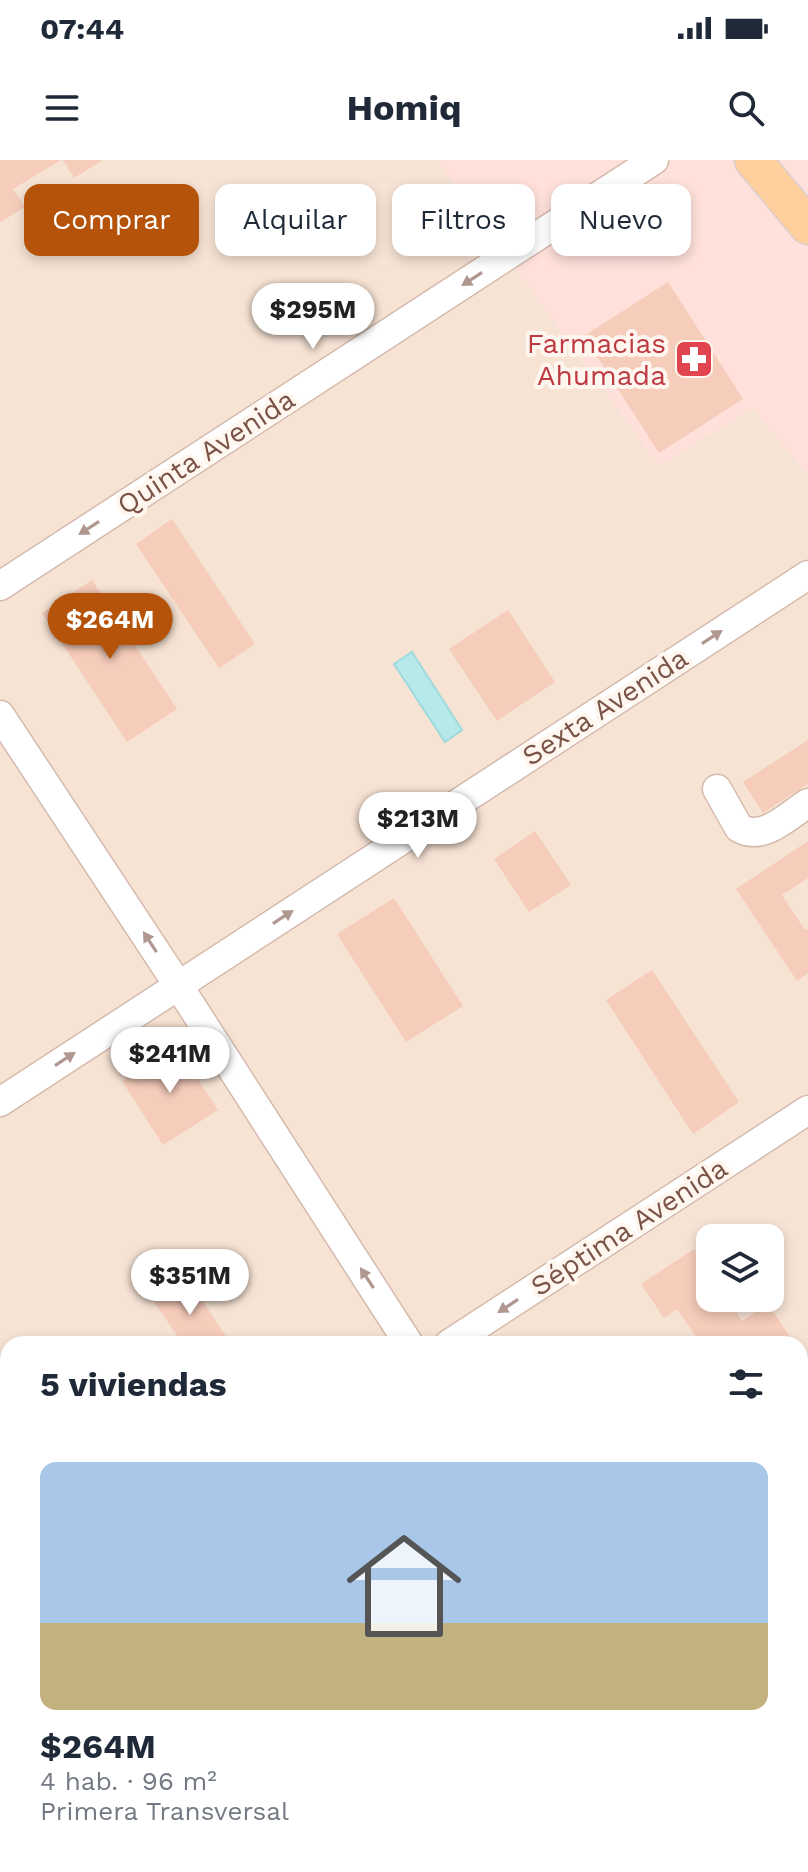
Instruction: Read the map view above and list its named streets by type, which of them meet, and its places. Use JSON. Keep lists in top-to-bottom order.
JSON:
{
  "streets": {
    "street": ["Quinta Avenida", "Sexta Avenida", "Séptima Avenida"]
  },
  "one_way": ["Quinta Avenida", "Sexta Avenida", "Séptima Avenida"],
  "places": {
    "pharmacy": ["Farmacias Ahumada"]
  },
  "page": {
    "status": "07:44",
    "header": "Homiq",
    "chip": [
      "Comprar",
      "Alquilar",
      "Filtros",
      "Nuevo"
    ],
    "price": [
      "$295M",
      "$264M",
      "$213M",
      "$241M",
      "$351M"
    ],
    "heading": "5 viviendas",
    "list": [
      {
        "name": "$264M",
        "note": "4 hab. · 96 m² · Primera Transversal"
      }
    ]
  }
}
